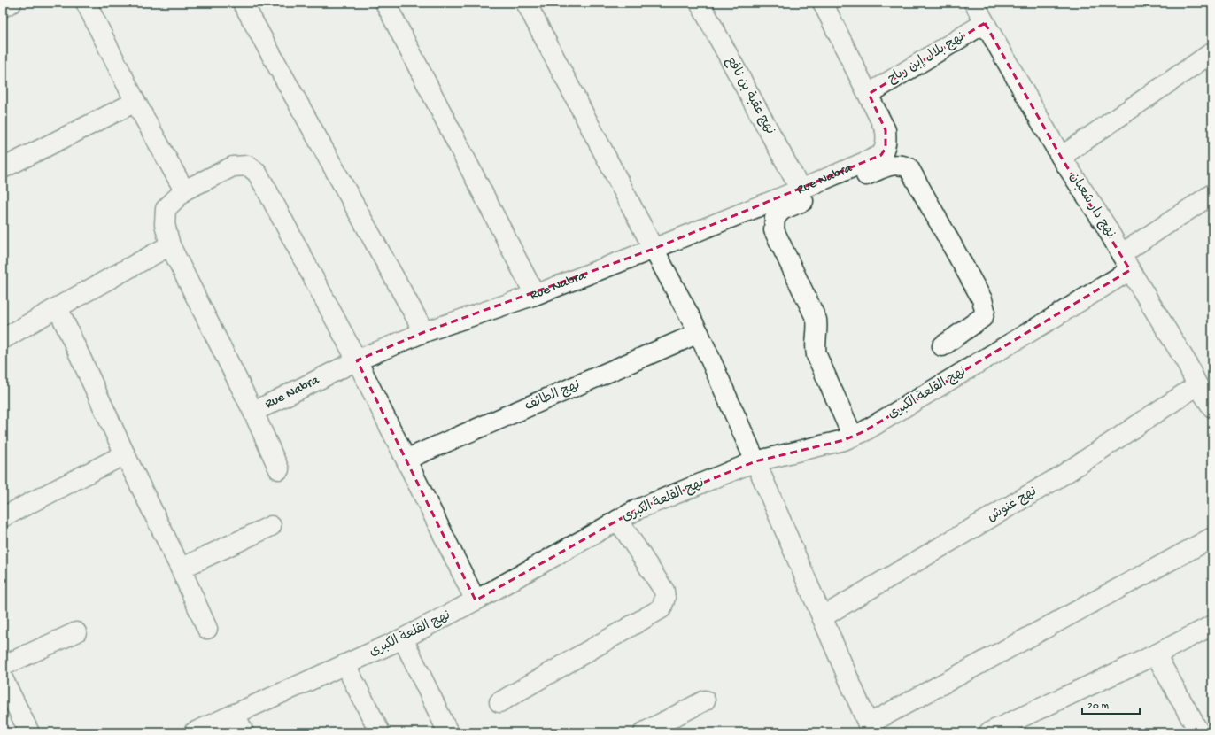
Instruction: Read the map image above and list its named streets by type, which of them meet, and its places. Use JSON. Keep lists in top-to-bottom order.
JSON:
{
  "streets": {
    "street": [
      "نهج بلال إبن رباح",
      "نهج عقبة بن نافع",
      "Rue Nabra",
      "نهج دار شعبان",
      "نهج القلعة الكبرى",
      "نهج الطائف",
      "نهج غنوش"
    ]
  },
  "crossings": [
    ["نهج بلال إبن رباح", "Rue Nabra"],
    ["نهج بلال إبن رباح", "نهج دار شعبان"],
    ["نهج عقبة بن نافع", "Rue Nabra"],
    ["Rue Nabra", "نهج القلعة الكبرى"],
    ["Rue Nabra", "نهج الطائف"],
    ["نهج دار شعبان", "نهج القلعة الكبرى"],
    ["نهج دار شعبان", "نهج غنوش"]
  ],
  "scale_bar": "20 m"
}
